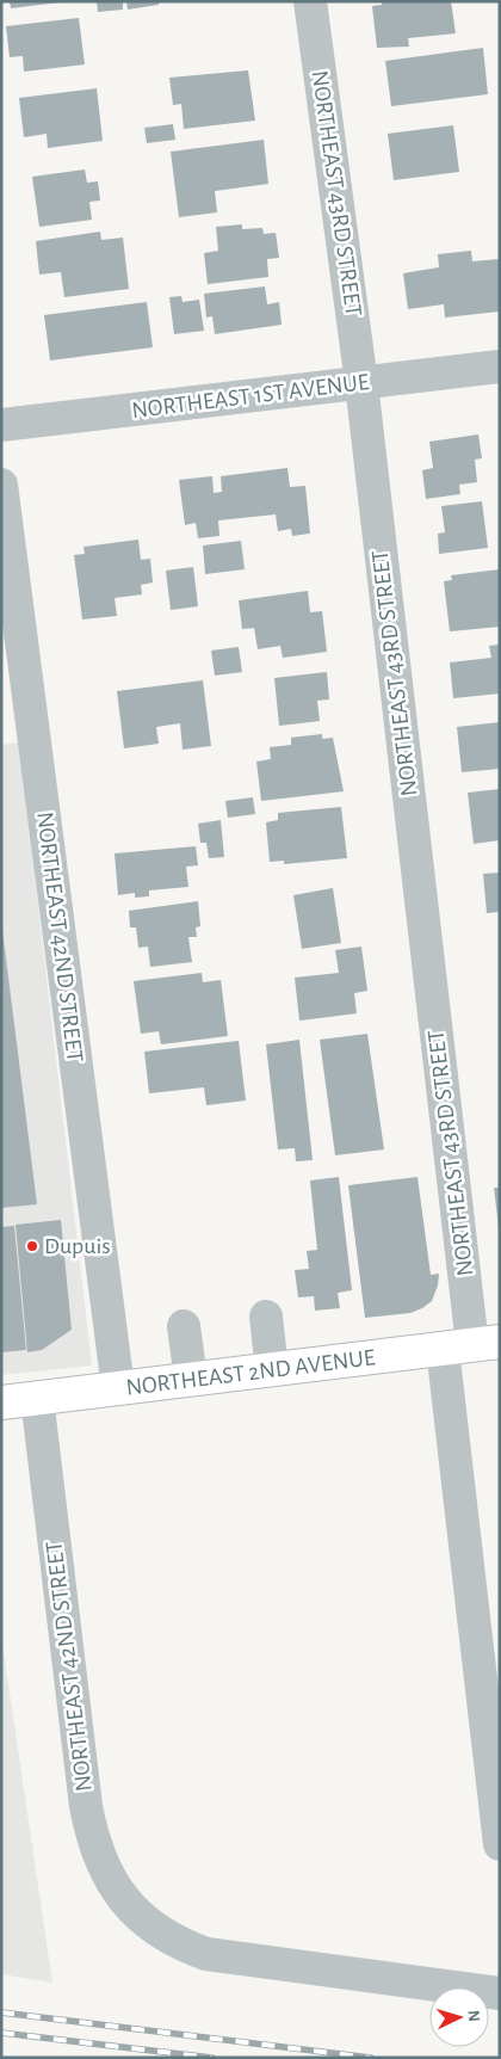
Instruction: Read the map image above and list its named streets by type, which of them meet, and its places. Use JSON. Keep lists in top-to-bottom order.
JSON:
{
  "streets": {
    "main road": ["NORTHEAST 2ND AVENUE"],
    "street": ["NORTHEAST 43RD STREET", "NORTHEAST 1ST AVENUE", "NORTHEAST 42ND STREET"]
  },
  "crossings": [
    ["NORTHEAST 43RD STREET", "NORTHEAST 1ST AVENUE"],
    ["NORTHEAST 43RD STREET", "NORTHEAST 2ND AVENUE"],
    ["NORTHEAST 42ND STREET", "NORTHEAST 2ND AVENUE"]
  ],
  "places": ["Dupuis"],
  "north": "right"
}
